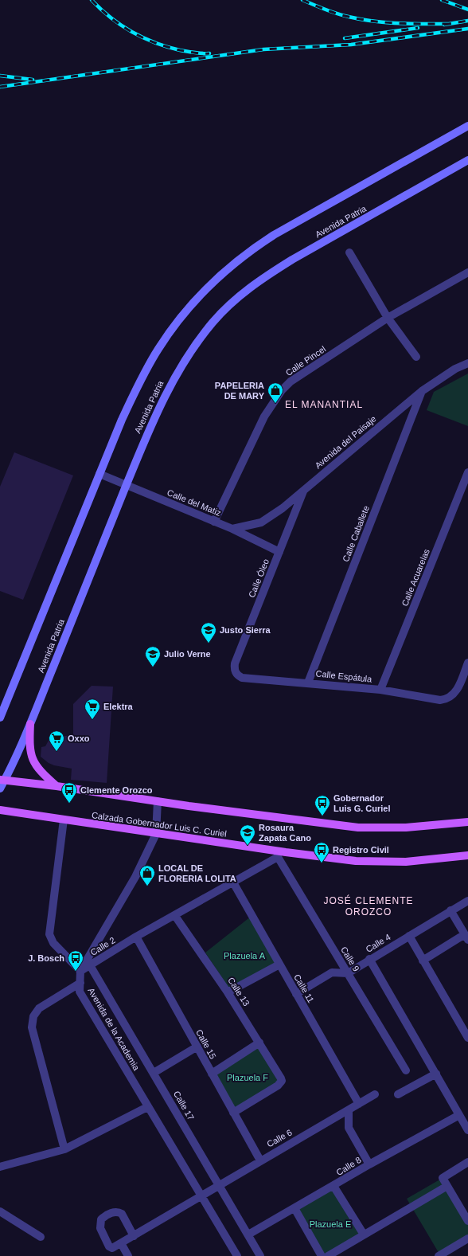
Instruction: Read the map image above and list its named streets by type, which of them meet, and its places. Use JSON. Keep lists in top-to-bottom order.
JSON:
{
  "streets": {
    "main road": ["Calzada Gobernador Luis C. Curiel"],
    "street": [
      "Avenida Patria",
      "Calle Pincel",
      "Avenida del Paisaje",
      "Calle del Matiz",
      "Calle Caballete",
      "Calle Acuarelas",
      "Calle Óleo",
      "Calle Espátula",
      "Calle 4",
      "Calle 2",
      "Calle 9",
      "Calle 11",
      "Calle 13",
      "Avenida de la Academia",
      "Calle 15",
      "Calle 17",
      "Calle 6",
      "Calle 8"
    ]
  },
  "crossings": [
    ["Avenida Patria", "Calle del Matiz"],
    ["Calle Pincel", "Calle del Matiz"],
    ["Avenida del Paisaje", "Calle del Matiz"],
    ["Avenida del Paisaje", "Calle Caballete"],
    ["Avenida del Paisaje", "Calle Óleo"],
    ["Calle del Matiz", "Calle Óleo"],
    ["Calle Caballete", "Calle Espátula"],
    ["Calle Acuarelas", "Calle Espátula"],
    ["Calle Óleo", "Calle Espátula"],
    ["Calle 4", "Calle 9"],
    ["Calle 2", "Calle 9"],
    ["Calle 2", "Calle 11"],
    ["Calle 2", "Calle 13"],
    ["Calle 2", "Avenida de la Academia"],
    ["Calle 2", "Calle 15"],
    ["Calle 2", "Calle 17"],
    ["Calle 9", "Calle 8"],
    ["Calle 11", "Calle 6"],
    ["Calle 13", "Calle 15"],
    ["Avenida de la Academia", "Calle 6"],
    ["Calle 15", "Calle 6"],
    ["Calle 17", "Calle 6"],
    ["Calle 17", "Calle 8"]
  ],
  "districts": ["EL MANANTIAL", "JOSÉ CLEMENTE OROZCO"],
  "parks": ["Plazuela A", "Plazuela F", "Plazuela E"],
  "places": {
    "shop": ["PAPELERIA DE MARY", "LOCAL DE FLORERIA LOLITA"],
    "school or university": ["Justo Sierra", "Julio Verne", "Rosaura Zapata Cano"],
    "supermarket": ["Elektra", "Oxxo"],
    "bus stop": [
      "Clemente Orozco",
      "Gobernador Luis G. Curiel",
      "Registro Civil",
      "J. Bosch"
    ]
  }
}
